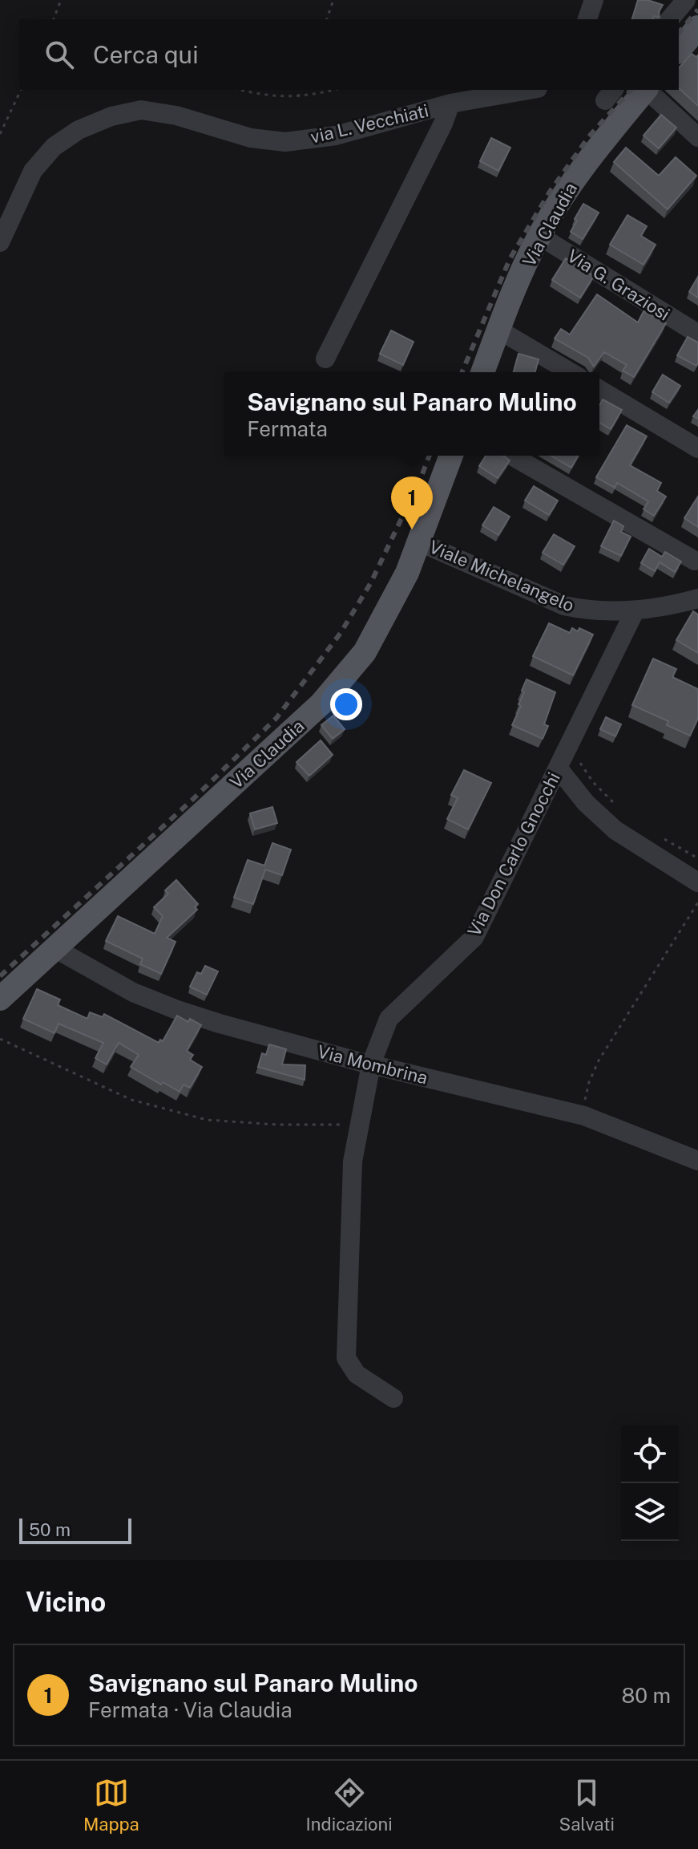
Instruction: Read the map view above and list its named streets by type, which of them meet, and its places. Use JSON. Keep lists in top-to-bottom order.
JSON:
{
  "streets": {
    "main road": ["Via Claudia"],
    "street": [
      "via L. Vecchiati",
      "Via G. Graziosi",
      "Viale Michelangelo",
      "Via Don Carlo Gnocchi",
      "Via Mombrina"
    ]
  },
  "crossings": [
    ["Via Claudia", "Via G. Graziosi"],
    ["Via Claudia", "Viale Michelangelo"],
    ["Via Claudia", "Via Mombrina"],
    ["Viale Michelangelo", "Via Don Carlo Gnocchi"],
    ["Via Don Carlo Gnocchi", "Via Mombrina"]
  ],
  "scale_bar": "50 m",
  "page": {
    "search": "Cerca qui",
    "popup": ["Savignano sul Panaro Mulino", "Fermata"],
    "pins": "1",
    "scale": "50 m",
    "heading": "Vicino",
    "list": [
      {
        "mark": "1",
        "name": "Savignano sul Panaro Mulino",
        "note": "Fermata · Via Claudia",
        "value": "80 m"
      }
    ],
    "nav": ["Mappa", "Indicazioni", "Salvati"]
  }
}
